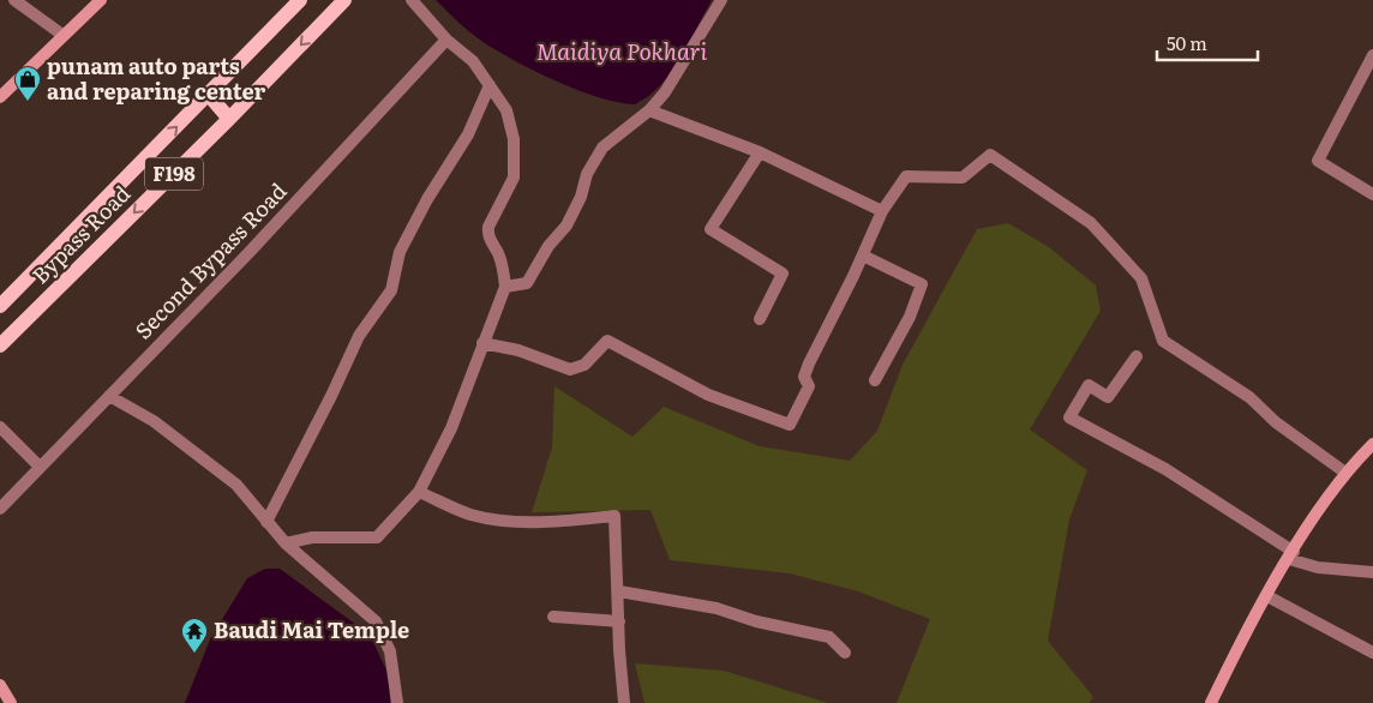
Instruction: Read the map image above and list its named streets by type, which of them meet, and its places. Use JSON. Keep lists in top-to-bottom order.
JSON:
{
  "streets": {
    "main road": ["F198", "Bypass Road"],
    "street": ["Second Bypass Road"]
  },
  "water": ["Maidiya Pokhari"],
  "places": {
    "shop": ["punam auto parts and reparing center"],
    "temple": ["Baudi Mai Temple"]
  },
  "scale_bar": "50 m"
}
